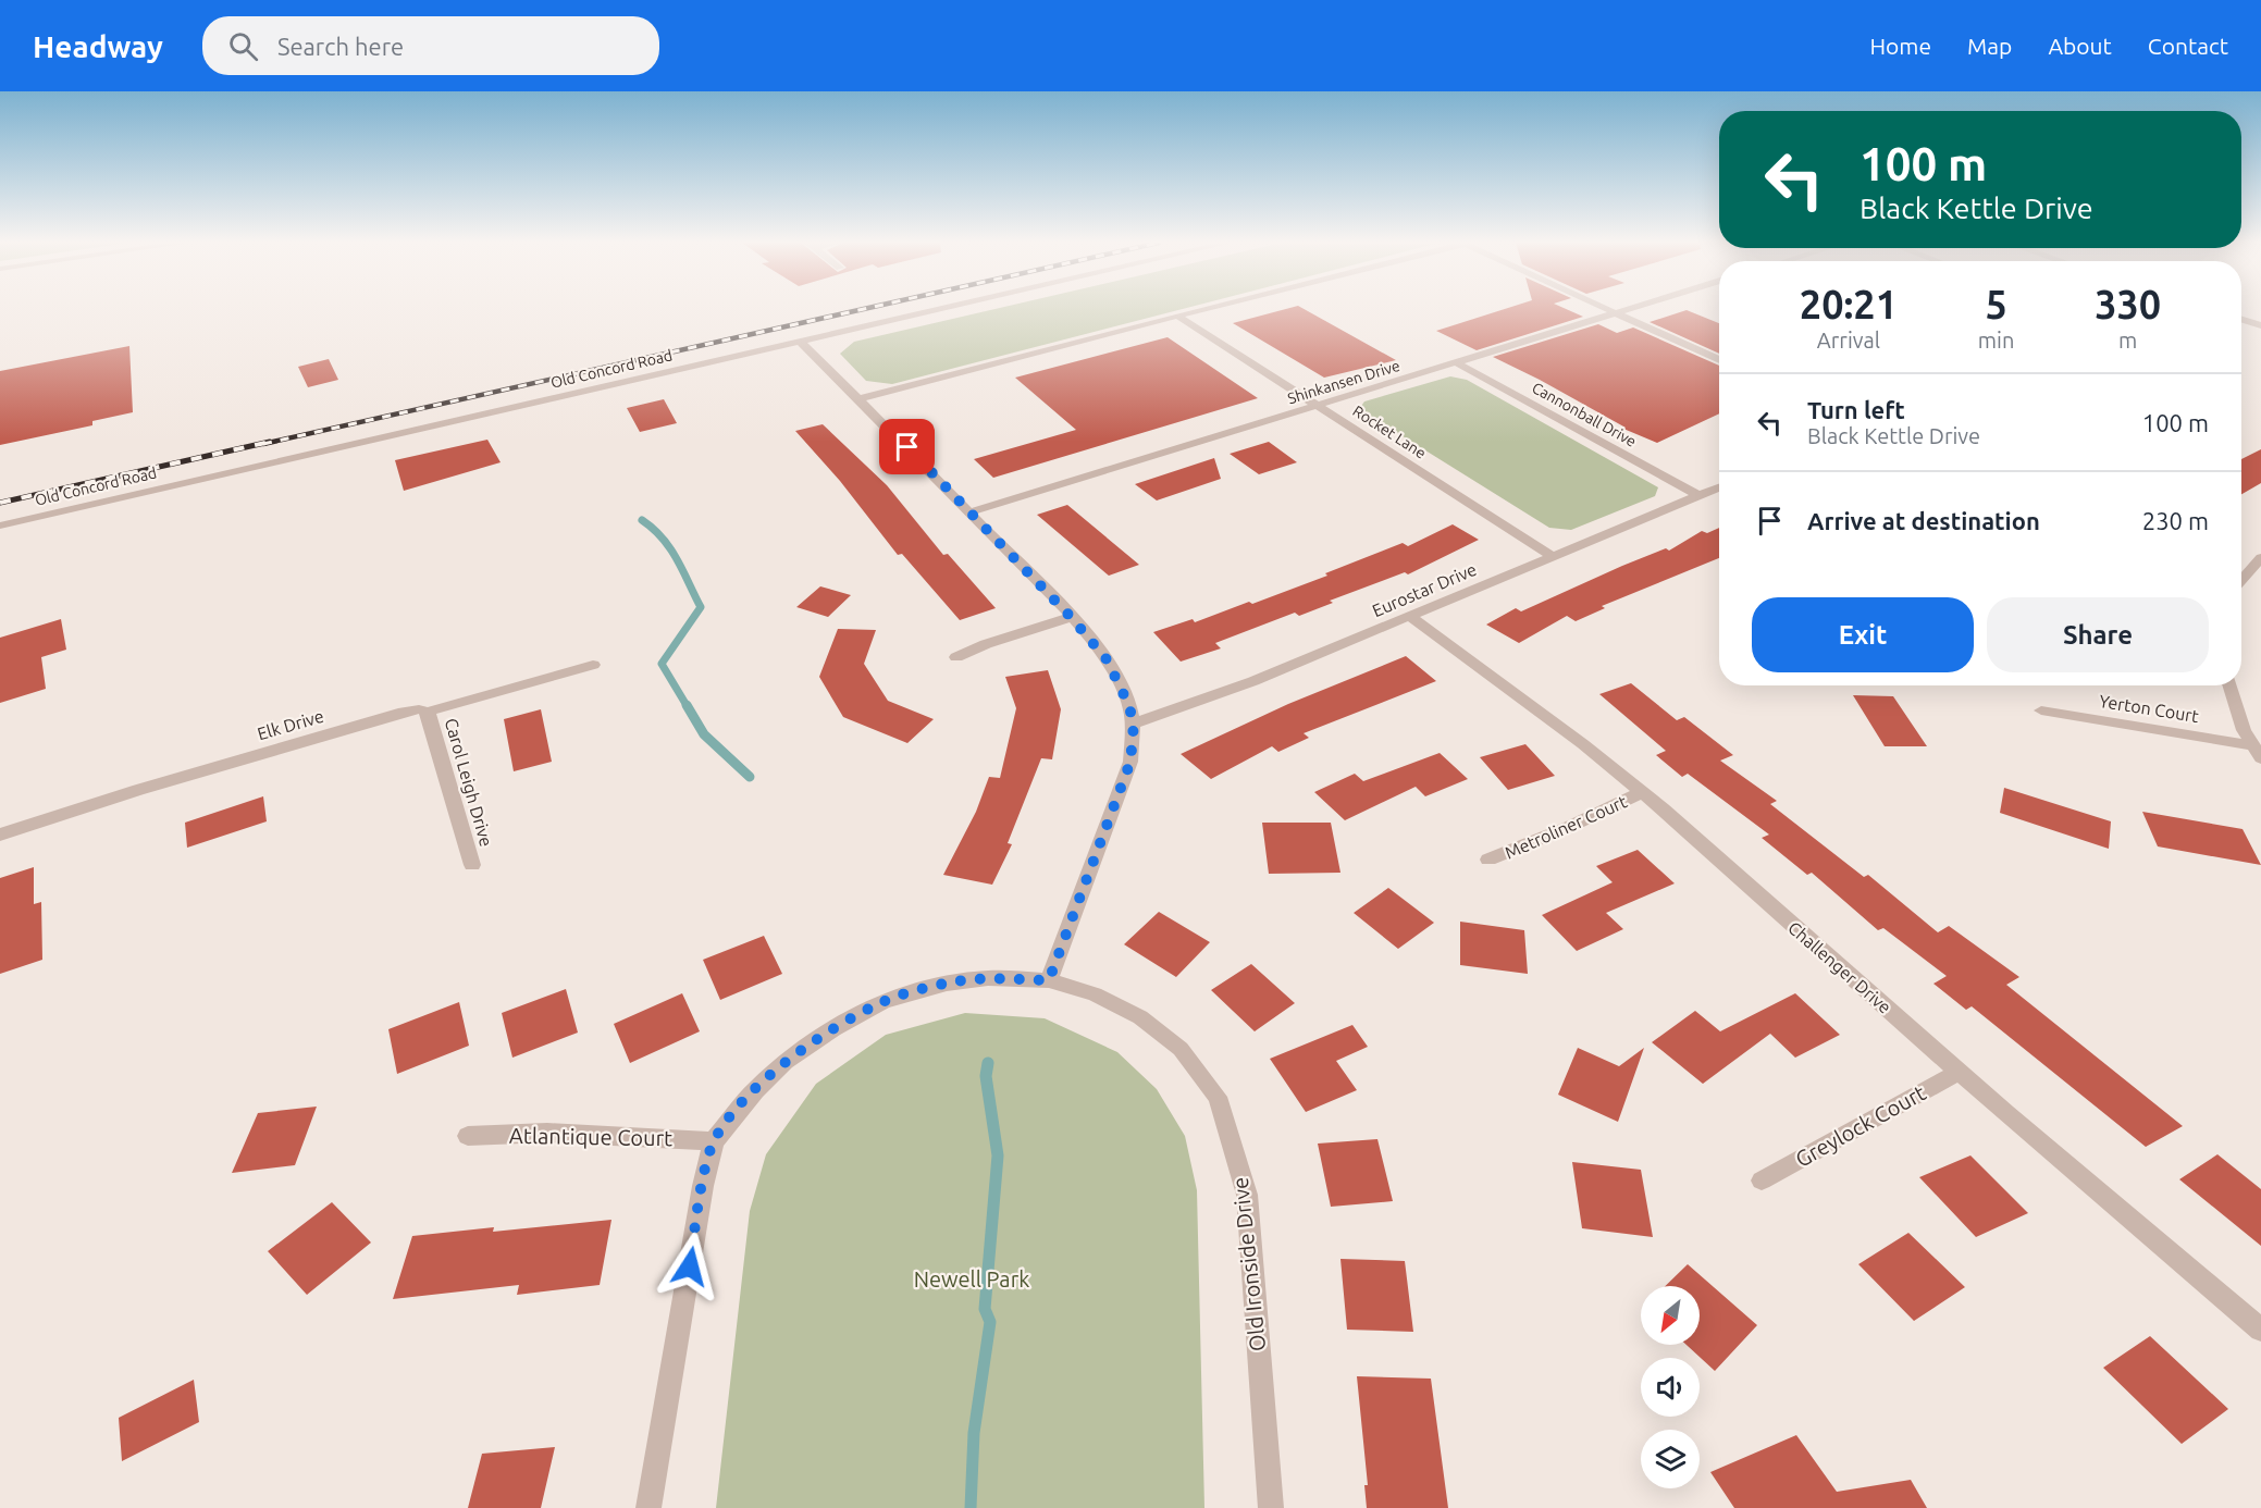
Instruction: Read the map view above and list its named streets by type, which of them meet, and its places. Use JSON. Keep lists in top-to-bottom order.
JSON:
{
  "streets": {
    "street": [
      "Old Concord Road",
      "Shinkansen Drive",
      "Cannonball Drive",
      "Rocket Lane",
      "Eurostar Drive",
      "Yerton Court",
      "Elk Drive",
      "Carol Leigh Drive",
      "Metroliner Court",
      "Challenger Drive",
      "Greylock Court",
      "Atlantique Court",
      "Old Ironside Drive"
    ]
  },
  "crossings": [
    ["Shinkansen Drive", "Cannonball Drive"],
    ["Shinkansen Drive", "Rocket Lane"],
    ["Cannonball Drive", "Eurostar Drive"],
    ["Rocket Lane", "Eurostar Drive"],
    ["Eurostar Drive", "Challenger Drive"],
    ["Elk Drive", "Carol Leigh Drive"],
    ["Metroliner Court", "Challenger Drive"],
    ["Challenger Drive", "Greylock Court"],
    ["Atlantique Court", "Old Ironside Drive"]
  ],
  "parks": ["Newell Park"],
  "north": "bottom left",
  "page": {
    "header": "Headway",
    "search": "Search here",
    "nav": [
      "Home",
      "Map",
      "About",
      "Contact"
    ],
    "turn": ["100 m", "Black Kettle Drive"],
    "eta": [
      "20:21",
      "Arrival",
      "5",
      "min",
      "330",
      "m"
    ],
    "list": [
      {
        "name": "Turn left",
        "note": "Black Kettle Drive",
        "value": "100 m"
      },
      {
        "name": "Arrive at destination",
        "value": "230 m"
      }
    ],
    "buttons": ["Exit", "Share"]
  }
}
